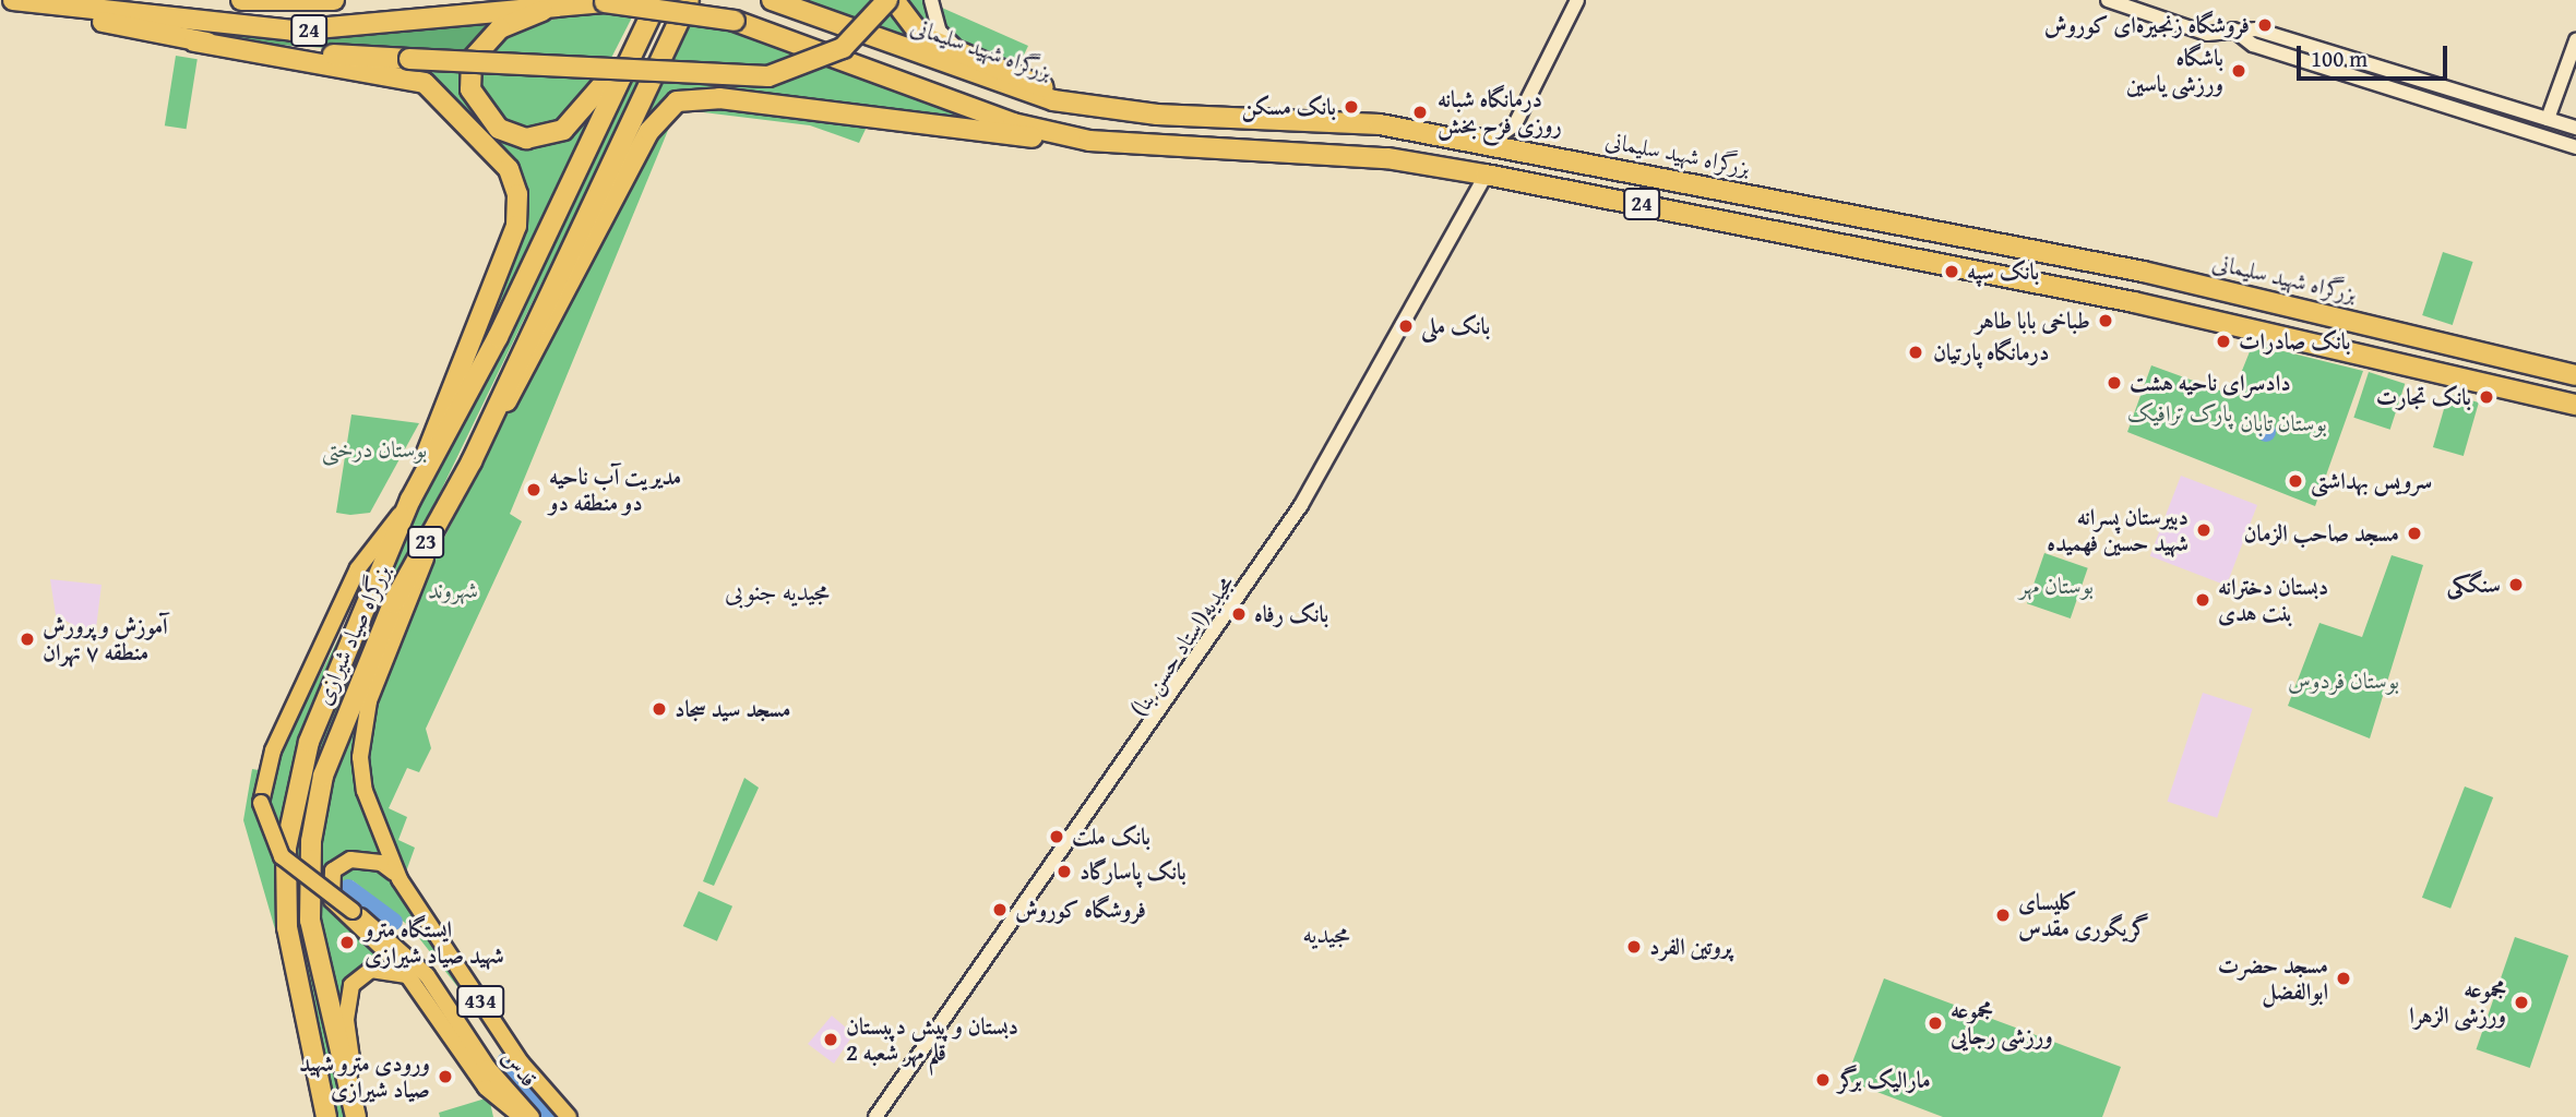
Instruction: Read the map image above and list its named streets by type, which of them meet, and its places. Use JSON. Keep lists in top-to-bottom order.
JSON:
{
  "streets": {
    "highway": [
      "24",
      "بزرگراه شهید سلیمانی",
      "23",
      "بزرگراه صیاد شیرازی"
    ],
    "main road": ["مجیدیه(استاد حسن بنا)", "434", "قدس"]
  },
  "crossings": [
    ["24", "مجیدیه(استاد حسن بنا)"],
    ["بزرگراه صیاد شیرازی", "قدس"]
  ],
  "districts": ["مجیدیه جنوبی", "مجیدیه"],
  "parks": [
    "پارک ترافیک",
    "بوستان تابان",
    "بوستان درختی",
    "بوستان مهر",
    "شهروند",
    "بوستان فردوس"
  ],
  "places": [
    "فروشگاه زنجیره‌ای کوروش",
    "باشگاه ورزشی یاسین",
    "بانک مسکن",
    "درمانگاه شبانه روزی فرح بخش",
    "بانک سپه",
    "طباخی بابا طاهر",
    "بانک ملی",
    "بانک صادرات",
    "درمانگاه پارتیان",
    "دادسرای ناحیه هشت",
    "بانک تجارت",
    "سرویس بهداشتی",
    "مدیریت آب ناحیه دو منطقه دو",
    "دبیرستان پسرانه شهید حسین فهمیده",
    "مسجد صاحب الزمان",
    "سنگکی",
    "دبستان دخترانه بنت هدی",
    "بانک رفاه",
    "آموزش و پرورش منطقه ۷ تهران",
    "مسجد سید سجاد",
    "بانک ملت",
    "بانک پاسارگاد",
    "فروشگاه کوروش",
    "کلیسای گریگوری مقدس",
    "ایستگاه مترو شهید صیاد شیرازی",
    "پروتین الفرد",
    "مسجد حضرت ابوالفضل",
    "مجموعه ورزشی الزهرا",
    "مجموعه ورزشی رجایی",
    "دبستان و پیش دپبستان قلم مهر شعبه 2",
    "ورودی مترو شهید صیاد شیرازی",
    "مارالیک برگر"
  ],
  "scale_bar": "100 m"
}
